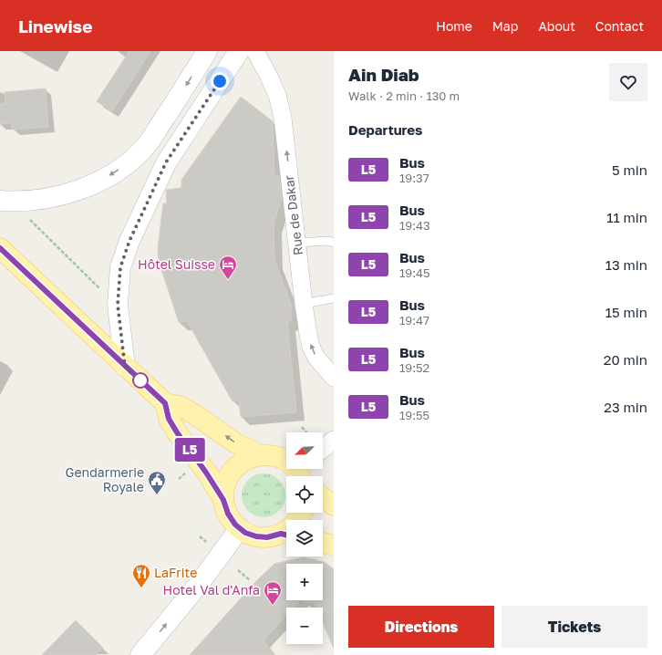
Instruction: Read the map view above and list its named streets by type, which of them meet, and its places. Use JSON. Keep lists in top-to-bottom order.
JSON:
{
  "streets": {
    "street": ["Rue de Dakar"]
  },
  "one_way": ["Rue de Dakar"],
  "places": {
    "hotel": ["Hôtel Suisse", "Hotel Val d'Anfa"],
    "public building": ["Gendarmerie Royale"],
    "restaurant": ["LaFrite"]
  },
  "lines": ["bus line L5"],
  "north": "bottom left",
  "page": {
    "header": "Linewise",
    "nav": [
      "Home",
      "Map",
      "About",
      "Contact"
    ],
    "on_map": "L5",
    "heading": [
      ["Ain Diab", "Walk · 2 min · 130 m"],
      "Departures"
    ],
    "list": [
      {
        "mark": "L5",
        "name": "Bus",
        "note": "19:37",
        "value": "5 min"
      },
      {
        "mark": "L5",
        "name": "Bus",
        "note": "19:43",
        "value": "11 min"
      },
      {
        "mark": "L5",
        "name": "Bus",
        "note": "19:45",
        "value": "13 min"
      },
      {
        "mark": "L5",
        "name": "Bus",
        "note": "19:47",
        "value": "15 min"
      },
      {
        "mark": "L5",
        "name": "Bus",
        "note": "19:52",
        "value": "20 min"
      },
      {
        "mark": "L5",
        "name": "Bus",
        "note": "19:55",
        "value": "23 min"
      }
    ],
    "map_buttons": ["+", "−"],
    "buttons": ["Directions", "Tickets"]
  }
}
